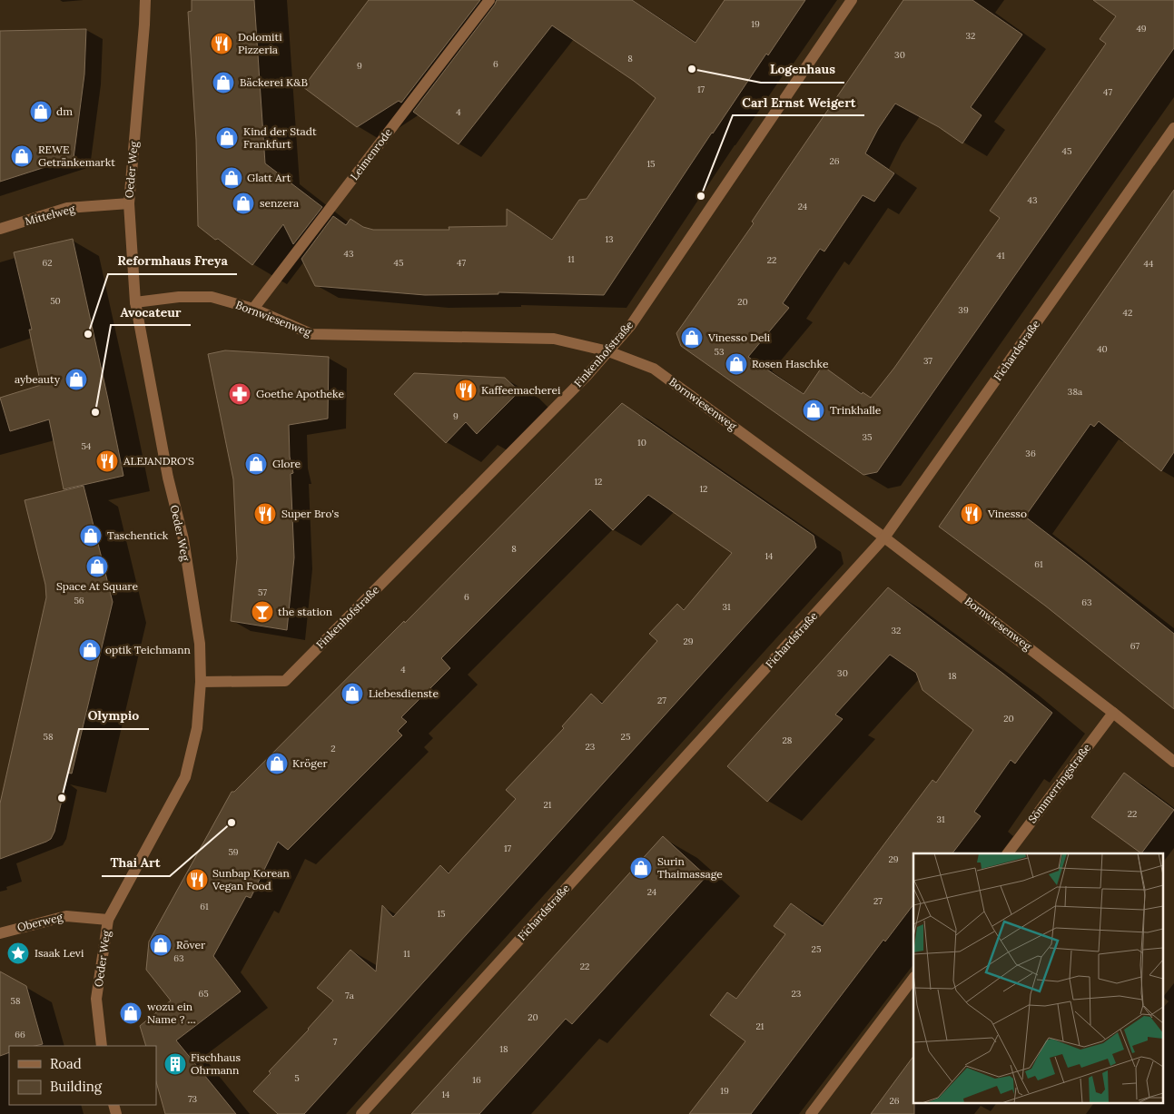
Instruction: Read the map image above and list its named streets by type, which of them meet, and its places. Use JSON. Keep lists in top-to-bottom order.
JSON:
{
  "streets": {
    "street": [
      "Leimenrode",
      "Oeder Weg",
      "Mittelweg",
      "Bornwiesenweg",
      "Fichardstraße",
      "Finkenhofstraße",
      "Sömmerringstraße",
      "Oberweg"
    ]
  },
  "crossings": [
    ["Leimenrode", "Bornwiesenweg"],
    ["Oeder Weg", "Mittelweg"],
    ["Oeder Weg", "Bornwiesenweg"],
    ["Oeder Weg", "Finkenhofstraße"],
    ["Oeder Weg", "Oberweg"],
    ["Bornwiesenweg", "Fichardstraße"],
    ["Bornwiesenweg", "Finkenhofstraße"],
    ["Bornwiesenweg", "Sömmerringstraße"]
  ],
  "places": {
    "restaurant": [
      "Dolomiti Pizzeria",
      "Kaffeemacherei",
      "ALEJANDRO'S",
      "Super Bro's",
      "Vinesso",
      "Sunbap Korean Vegan Food"
    ],
    "other": [
      "Logenhaus",
      "Carl Ernst Weigert",
      "Reformhaus Freya",
      "Avocateur",
      "Olympio",
      "Thai Art"
    ],
    "shop": [
      "Bäckerei K&B",
      "dm",
      "Kind der Stadt Frankfurt",
      "REWE Getränkemarkt",
      "Glatt Art",
      "senzera",
      "Vinesso Deli",
      "Rosen Haschke",
      "aybeauty",
      "Trinkhalle",
      "Glore",
      "Taschentick",
      "Space At Square",
      "optik Teichmann",
      "Liebesdienste",
      "Kröger",
      "Surin Thaimassage",
      "Röver",
      "wozu ein Name ? ..."
    ],
    "pharmacy": ["Goethe Apotheke"],
    "bar": ["the station"],
    "place": ["Isaak Levi"],
    "building": ["Fischhaus Ohrmann"]
  },
  "house_numbers": [
    "19",
    "49",
    "32",
    "30",
    "8",
    "6",
    "9",
    "17",
    "47",
    "4",
    "45",
    "26",
    "15",
    "43",
    "24",
    "13",
    "43",
    "41",
    "11",
    "22",
    "62",
    "45",
    "47",
    "44",
    "50",
    "20",
    "39",
    "42",
    "40",
    "53",
    "37",
    "38a",
    "9",
    "35",
    "10",
    "54",
    "36",
    "12",
    "12",
    "8",
    "14",
    "61",
    "57",
    "6",
    "56",
    "63",
    "31",
    "32",
    "29",
    "67",
    "4",
    "30",
    "18",
    "27",
    "20",
    "58",
    "25",
    "28",
    "23",
    "2",
    "21",
    "22",
    "31",
    "17",
    "59",
    "29",
    "24",
    "27",
    "61",
    "15",
    "25",
    "11",
    "63",
    "22",
    "65",
    "23",
    "7a",
    "58",
    "20",
    "21",
    "66",
    "7",
    "18",
    "5",
    "16",
    "19",
    "14",
    "73",
    "26"
  ],
  "legend": ["Road", "Building"]
}
